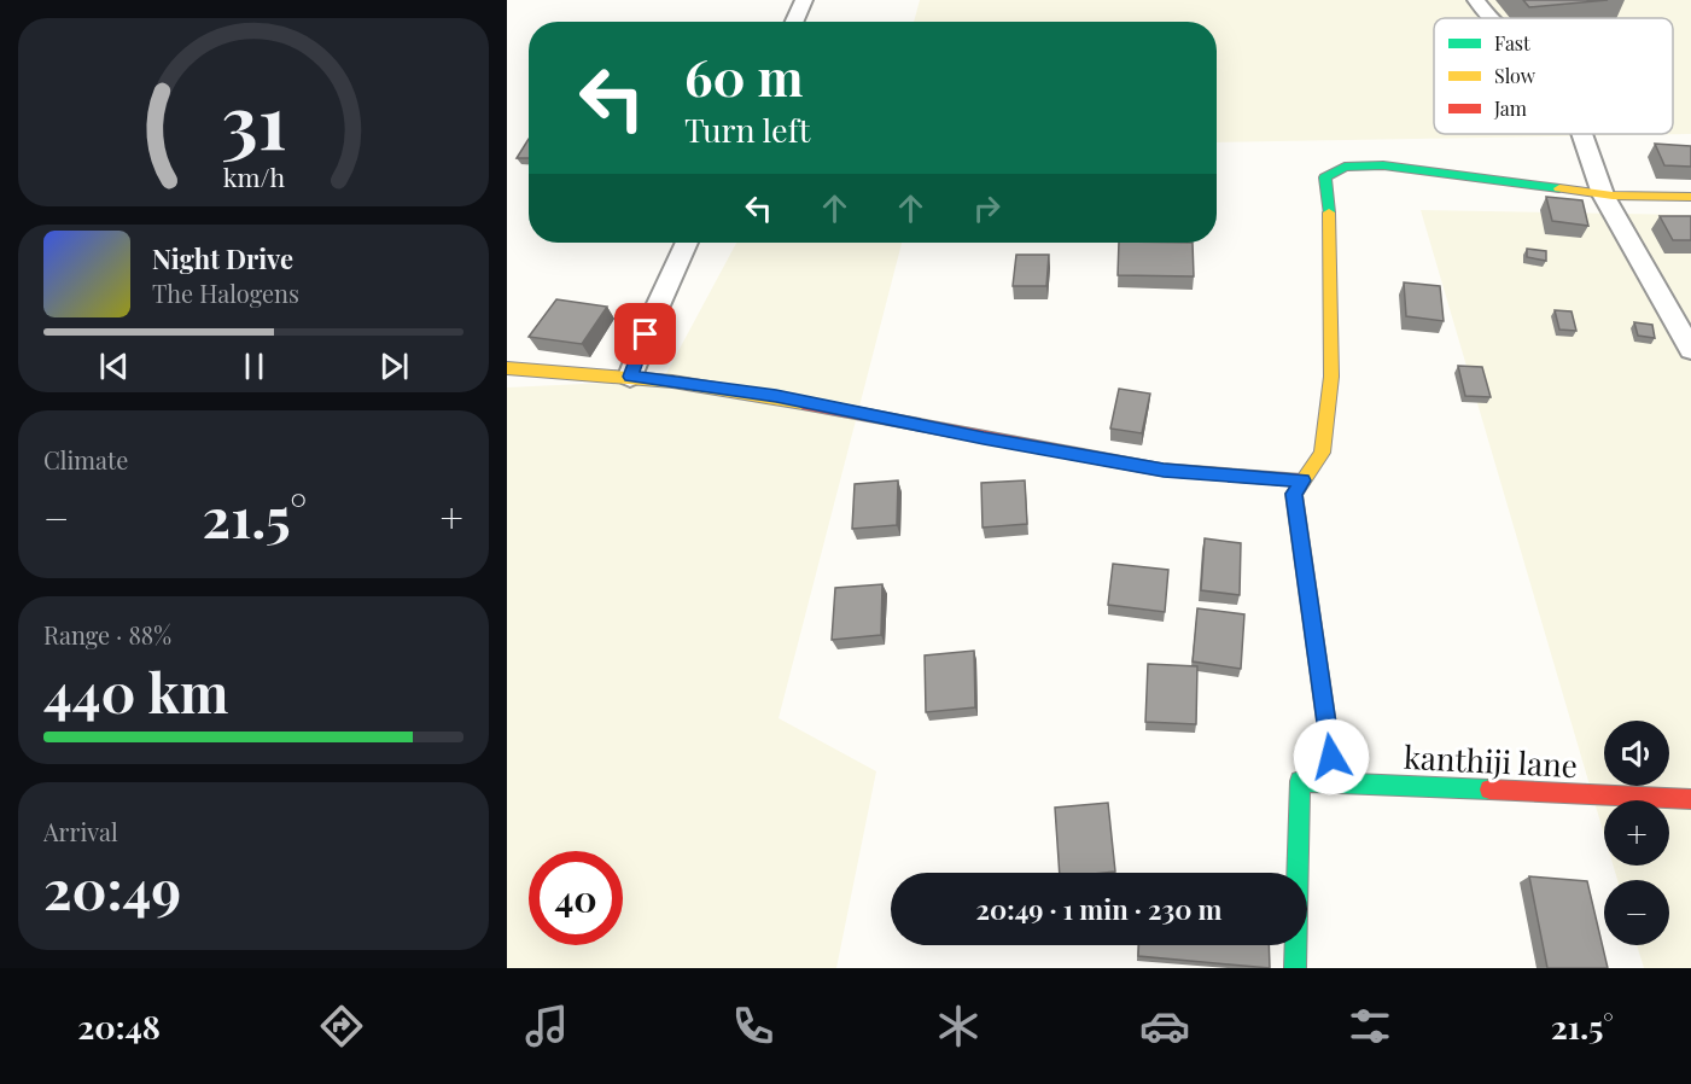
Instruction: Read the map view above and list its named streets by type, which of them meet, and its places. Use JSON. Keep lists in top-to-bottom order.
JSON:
{
  "streets": {
    "street": ["kanthiji lane"]
  },
  "legend": ["Fast", "Slow", "Jam"],
  "page": {
    "turn": ["60 m", "Turn left"],
    "song": ["Night Drive", "The Halogens"],
    "tile": [
      "Climate",
      ["Range · 88%", "440 km"],
      ["Arrival", "20:49"]
    ],
    "heat": ["−", "21.5°", "+"],
    "map_buttons": ["+", "−"],
    "limit": "40",
    "trip": "20:49 · 1 min · 230 m",
    "tabs": ["20:48", "21.5°"],
    "gauge": ["31", "km/h"]
  }
}
